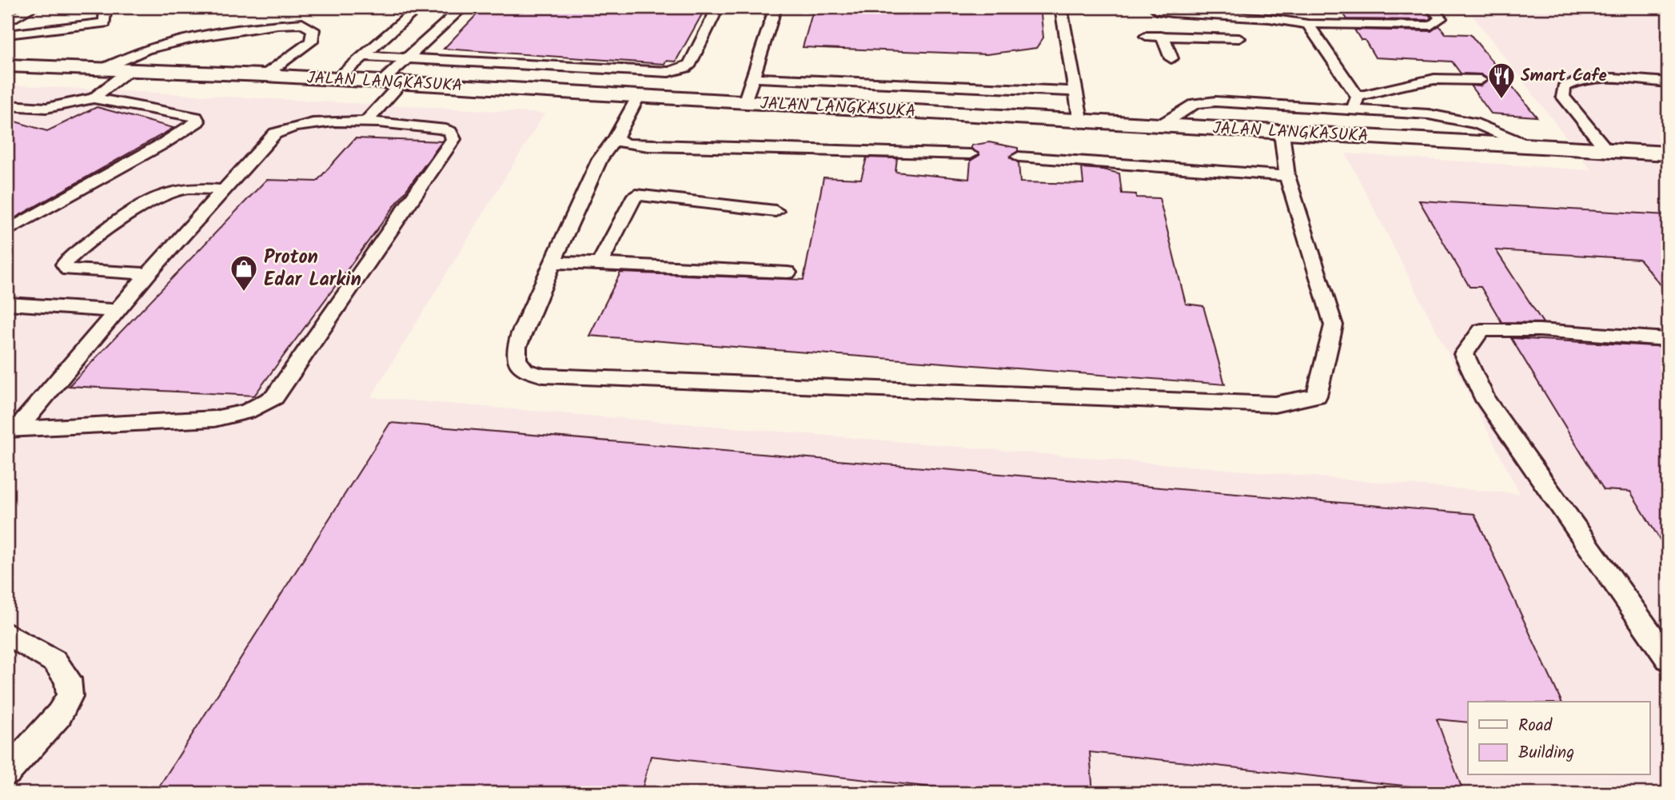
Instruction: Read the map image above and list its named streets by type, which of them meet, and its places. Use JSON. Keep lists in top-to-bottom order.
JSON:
{
  "streets": {
    "main road": ["JALAN LANGKASUKA"]
  },
  "places": {
    "restaurant": ["Smart Cafe"],
    "shop": ["Proton Edar Larkin"]
  },
  "legend": ["Road", "Building"]
}
